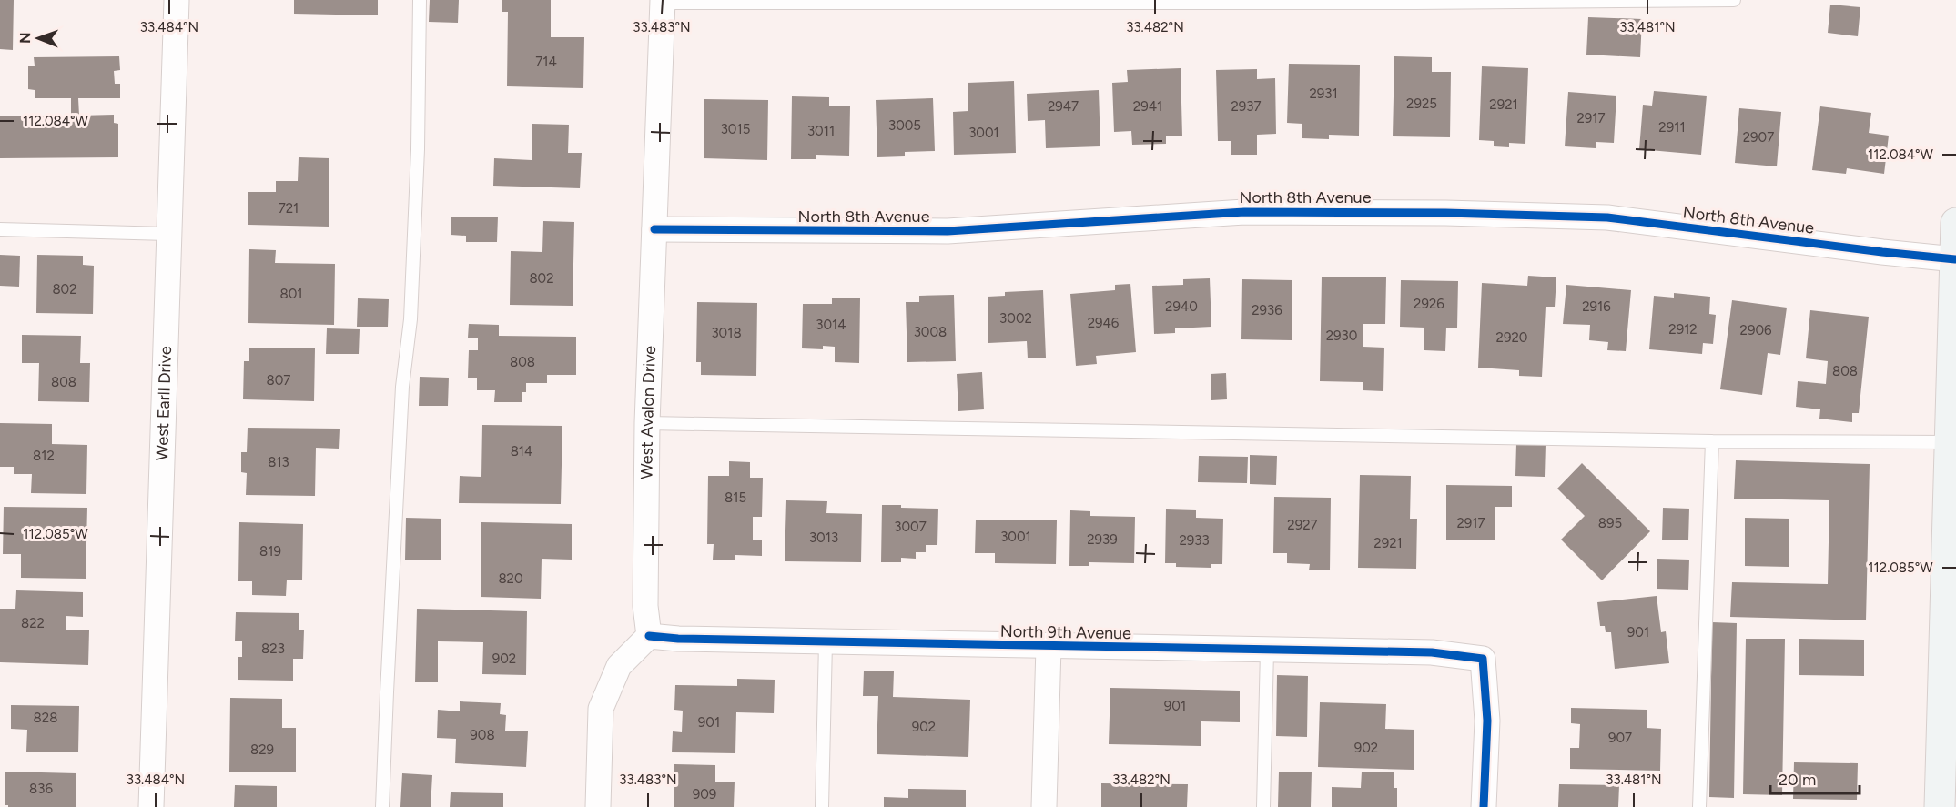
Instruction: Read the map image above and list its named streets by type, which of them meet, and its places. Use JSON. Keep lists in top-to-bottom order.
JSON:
{
  "streets": {
    "street": [
      "North 8th Avenue",
      "West Earll Drive",
      "West Avalon Drive",
      "North 9th Avenue"
    ]
  },
  "crossings": [
    ["North 8th Avenue", "West Avalon Drive"],
    ["West Avalon Drive", "North 9th Avenue"]
  ],
  "house_numbers": [
    "714",
    "2931",
    "2925",
    "2921",
    "2947",
    "2941",
    "2937",
    "2917",
    "3005",
    "2911",
    "3015",
    "3011",
    "3001",
    "2907",
    "721",
    "802",
    "802",
    "801",
    "2926",
    "2940",
    "2916",
    "2936",
    "3002",
    "2946",
    "3014",
    "2912",
    "2906",
    "3008",
    "3018",
    "2930",
    "2920",
    "808",
    "808",
    "807",
    "808",
    "814",
    "812",
    "813",
    "815",
    "2917",
    "895",
    "2927",
    "3007",
    "3001",
    "3013",
    "2939",
    "2933",
    "2921",
    "819",
    "820",
    "822",
    "901",
    "823",
    "902",
    "901",
    "828",
    "901",
    "902",
    "908",
    "907",
    "902",
    "829",
    "836",
    "909"
  ],
  "scale_bar": "20 m",
  "north": "left",
  "coordinates": [
    "33.484°N",
    "33.483°N",
    "33.482°N",
    "33.481°N",
    "112.084°W",
    "112.085°W"
  ]
}
